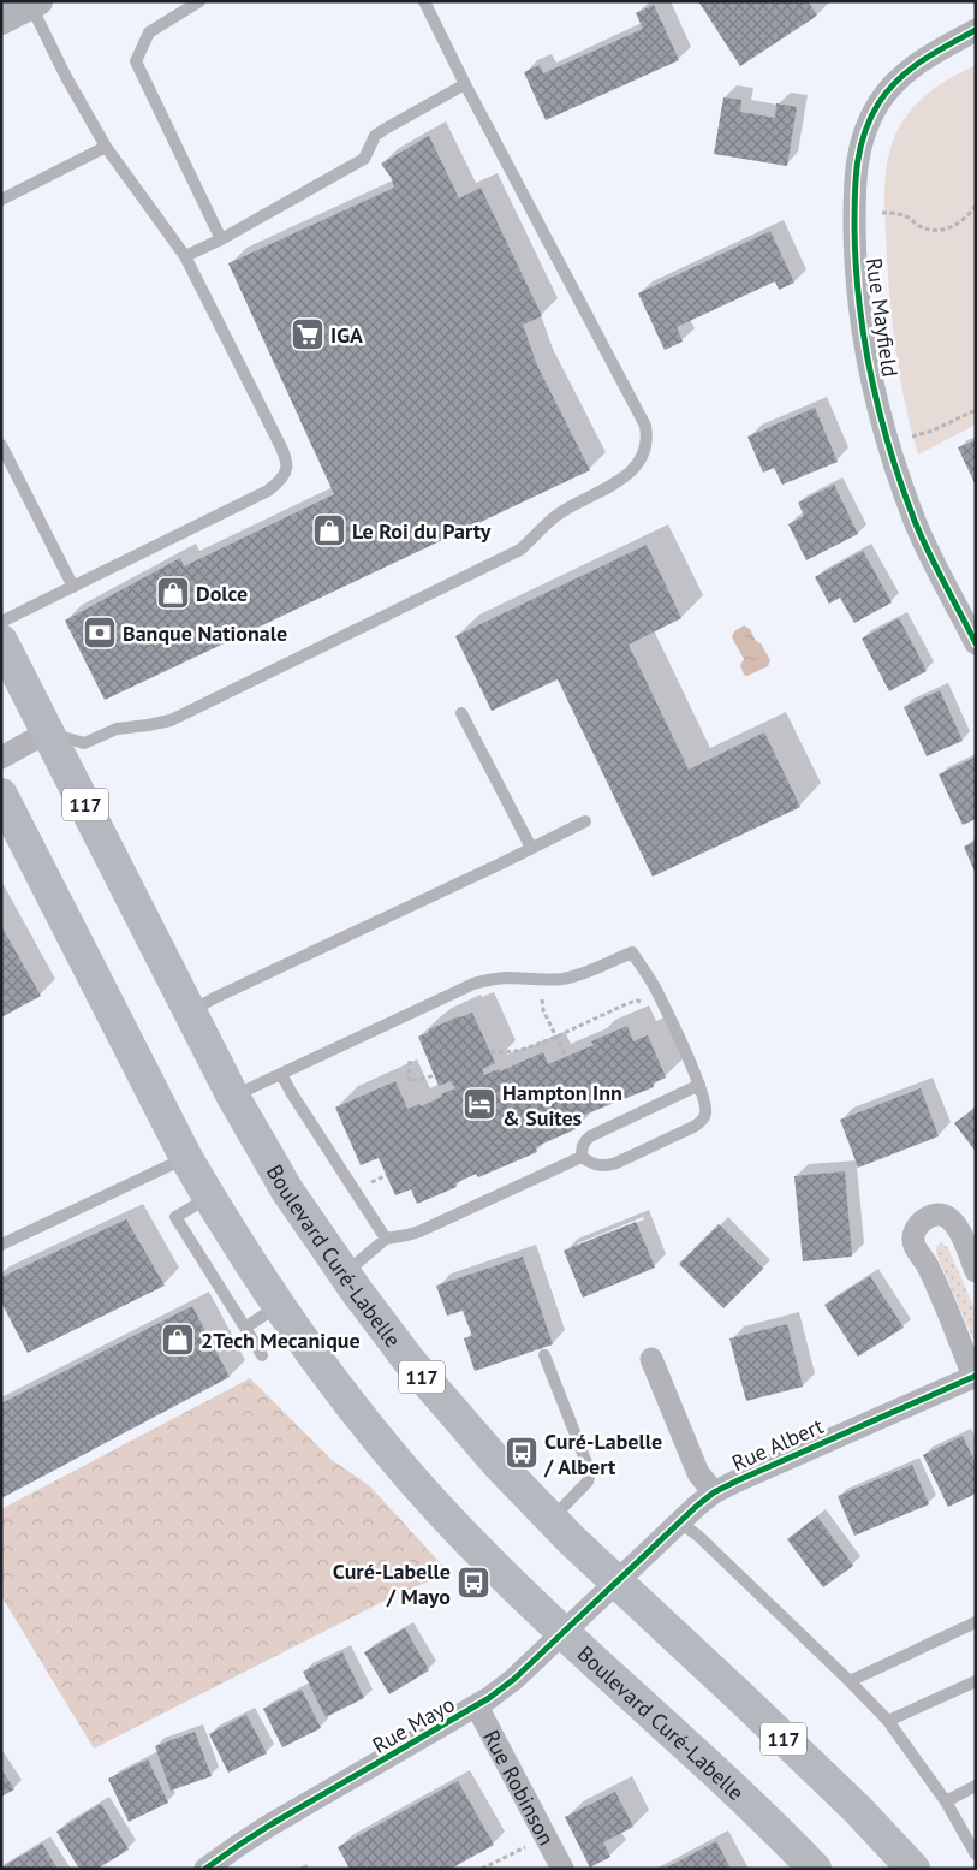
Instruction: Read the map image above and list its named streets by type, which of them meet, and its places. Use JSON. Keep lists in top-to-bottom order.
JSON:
{
  "streets": {
    "main road": ["117", "Boulevard Curé-Labelle"],
    "street": [
      "Rue Mayfield",
      "Rue Albert",
      "Rue Mayo",
      "Rue Robinson"
    ]
  },
  "crossings": [
    ["Boulevard Curé-Labelle", "Rue Albert"],
    ["Boulevard Curé-Labelle", "Rue Mayo"],
    ["Rue Albert", "Rue Mayo"],
    ["Rue Mayo", "Rue Robinson"]
  ],
  "places": {
    "supermarket": ["IGA"],
    "shop": ["Le Roi du Party", "Dolce", "2Tech Mecanique"],
    "bank": ["Banque Nationale"],
    "hotel": ["Hampton Inn & Suites"],
    "bus stop": ["Curé-Labelle / Albert", "Curé-Labelle / Mayo"]
  }
}
